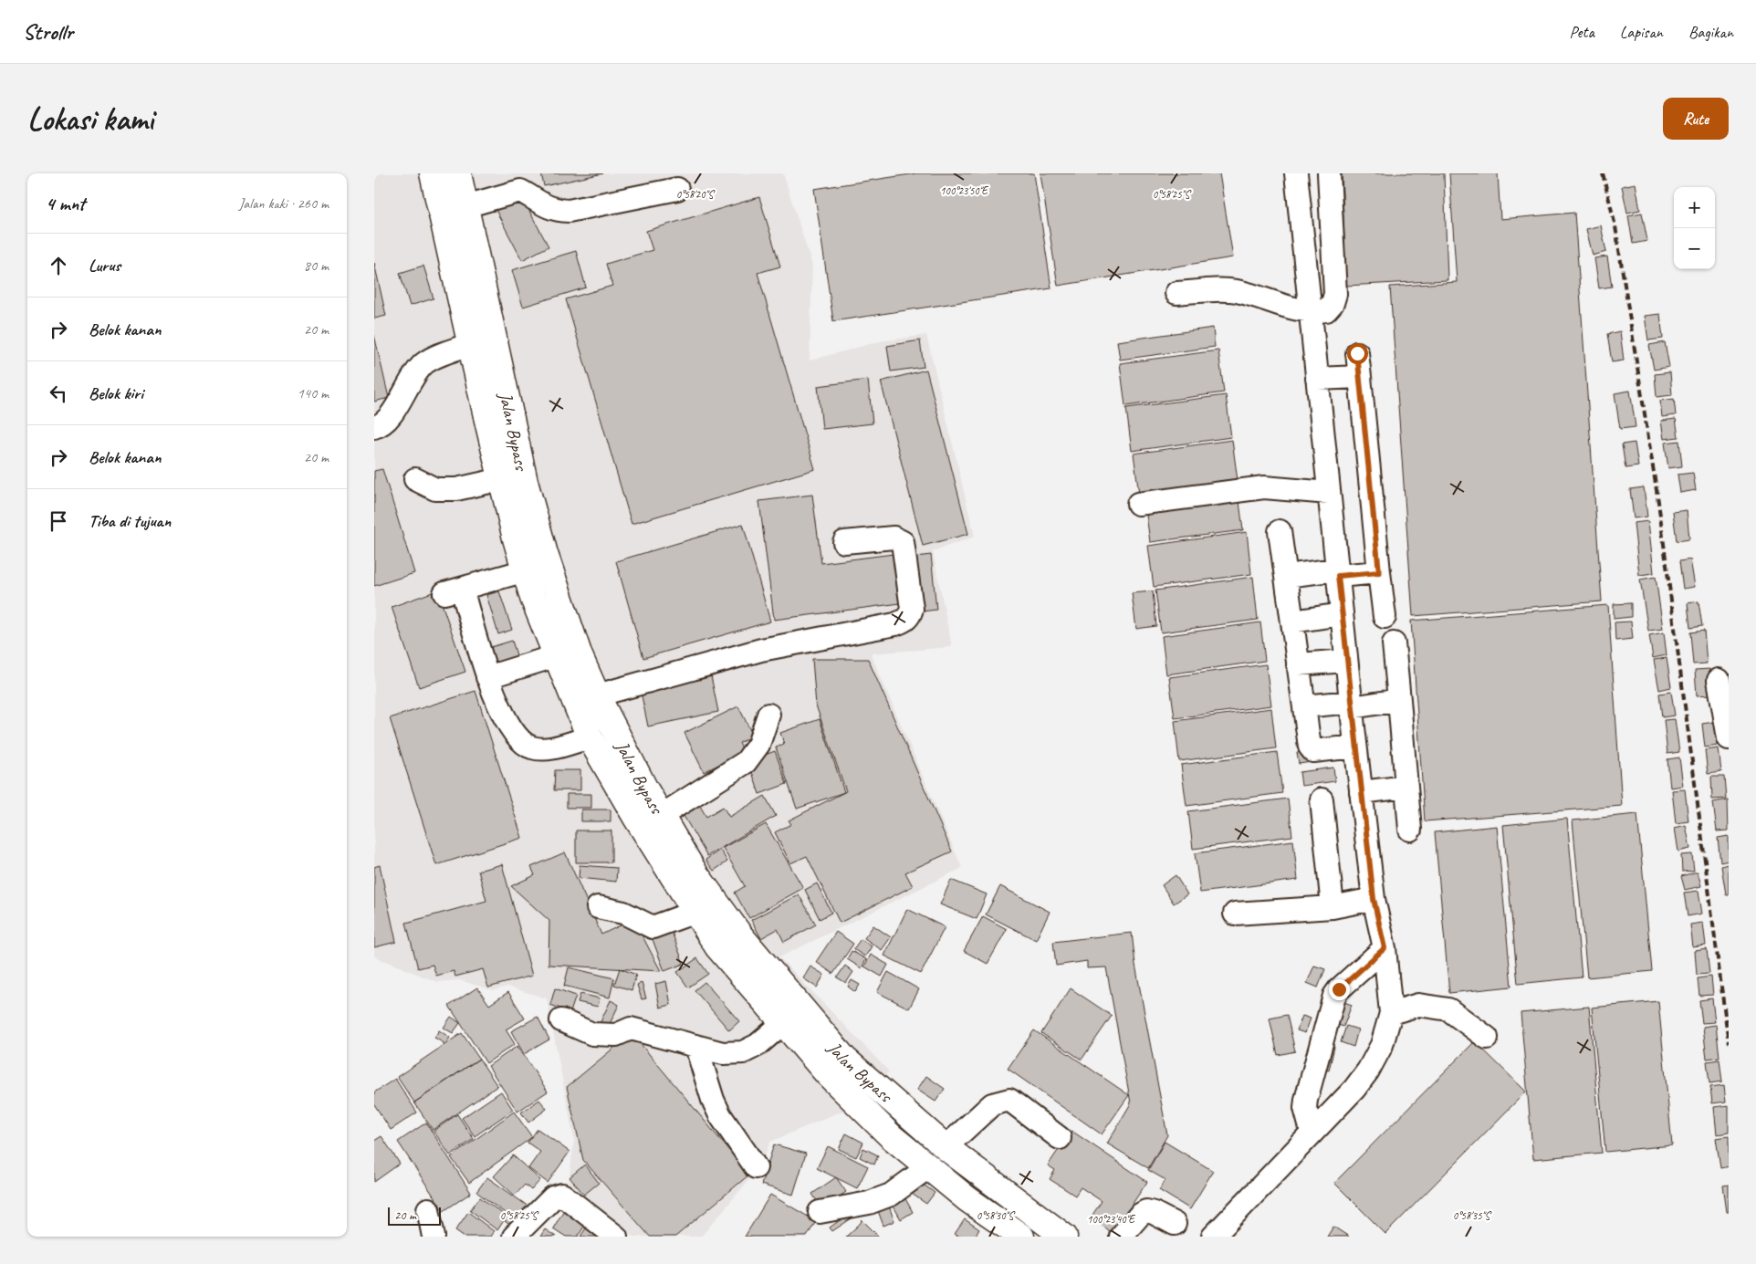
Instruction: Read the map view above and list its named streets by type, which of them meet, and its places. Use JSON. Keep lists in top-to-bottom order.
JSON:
{
  "streets": {
    "highway": ["Jalan Bypass"]
  },
  "scale_bar": "20 m",
  "page": {
    "header": "Strollr",
    "nav": ["Peta", "Lapisan", "Bagikan"],
    "buttons": "Rute",
    "title": "Lokasi kami",
    "heading": ["4 mnt", "Jalan kaki · 260 m"],
    "map_buttons": ["+", "−"],
    "list": [
      ["Lurus", "80 m"],
      ["Belok kanan", "20 m"],
      ["Belok kiri", "140 m"],
      ["Belok kanan", "20 m"],
      "Tiba di tujuan"
    ],
    "scale": "20 m"
  },
  "coordinates": [
    "100°23'50\"E",
    "0°58'20\"S",
    "0°58'25\"S",
    "0°58'30\"S",
    "0°58'35\"S",
    "100°23'40\"E"
  ]
}
